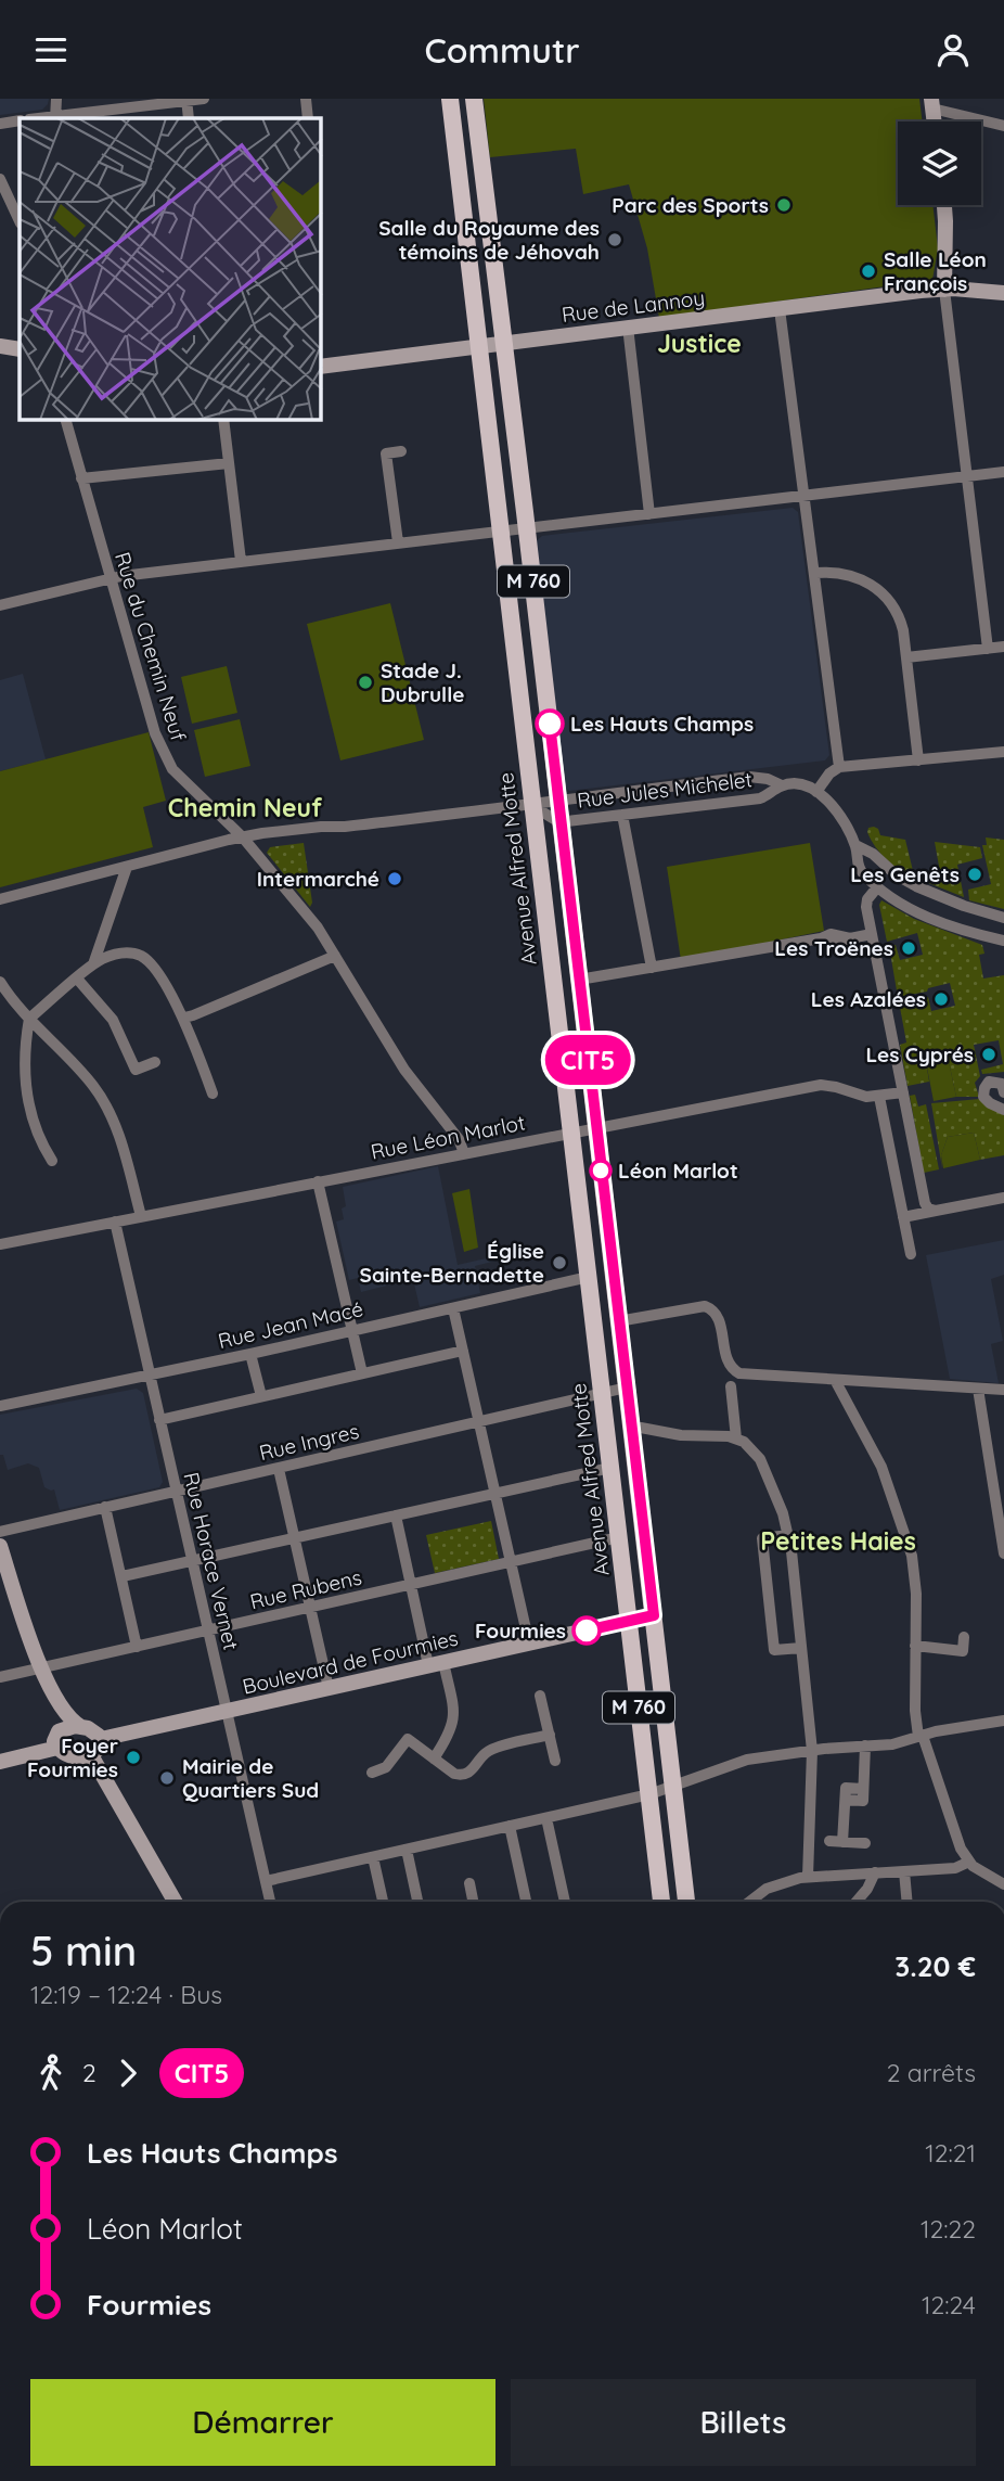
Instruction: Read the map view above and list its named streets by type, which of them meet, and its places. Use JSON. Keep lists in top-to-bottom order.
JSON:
{
  "streets": {
    "main road": ["M 760", "Avenue Alfred Motte"],
    "street": [
      "Rue de Lannoy",
      "Rue du Chemin Neuf",
      "Rue Jules Michelet",
      "Rue Léon Marlot",
      "Rue Jean Macé",
      "Rue Ingres",
      "Rue Horace Vernet",
      "Rue Rubens",
      "Boulevard de Fourmies"
    ]
  },
  "crossings": [
    ["Rue de Lannoy", "M 760"],
    ["Rue de Lannoy", "Avenue Alfred Motte"],
    ["M 760", "Rue Jules Michelet"],
    ["M 760", "Avenue Alfred Motte"],
    ["M 760", "Rue Léon Marlot"],
    ["M 760", "Rue Ingres"],
    ["M 760", "Boulevard de Fourmies"],
    ["Rue du Chemin Neuf", "Rue Léon Marlot"],
    ["Rue Jules Michelet", "Avenue Alfred Motte"],
    ["Avenue Alfred Motte", "Rue Léon Marlot"],
    ["Avenue Alfred Motte", "Rue Jean Macé"],
    ["Avenue Alfred Motte", "Rue Ingres"],
    ["Avenue Alfred Motte", "Rue Rubens"],
    ["Avenue Alfred Motte", "Boulevard de Fourmies"],
    ["Rue Léon Marlot", "Rue Horace Vernet"],
    ["Rue Jean Macé", "Rue Horace Vernet"],
    ["Rue Ingres", "Rue Horace Vernet"],
    ["Rue Horace Vernet", "Rue Rubens"],
    ["Rue Horace Vernet", "Boulevard de Fourmies"]
  ],
  "districts": ["Justice", "Chemin Neuf", "Petites Haies"],
  "places": [
    "Parc des Sports",
    "Salle du Royaume des témoins de Jéhovah",
    "Salle Léon François",
    "Stade J. Dubrulle",
    "Les Hauts Champs",
    "Les Genêts",
    "Intermarché",
    "Les Troënes",
    "Les Azalées",
    "Les Cyprés",
    "Léon Marlot",
    "Église Sainte-Bernadette",
    "Fourmies",
    "Foyer Fourmies",
    "Mairie de Quartiers Sud"
  ],
  "lines": ["bus line CIT5"],
  "page": {
    "header": "Commutr",
    "on_map": "CIT5",
    "heading": ["5 min", "12:19 – 12:24 · Bus", "3.20 €"],
    "legs": ["2", "CIT5", "2 arrêts"],
    "list": [
      {
        "name": "Les Hauts Champs",
        "value": "12:21"
      },
      {
        "name": "Léon Marlot",
        "value": "12:22"
      },
      {
        "name": "Fourmies",
        "value": "12:24"
      }
    ],
    "buttons": ["Démarrer", "Billets"]
  }
}
